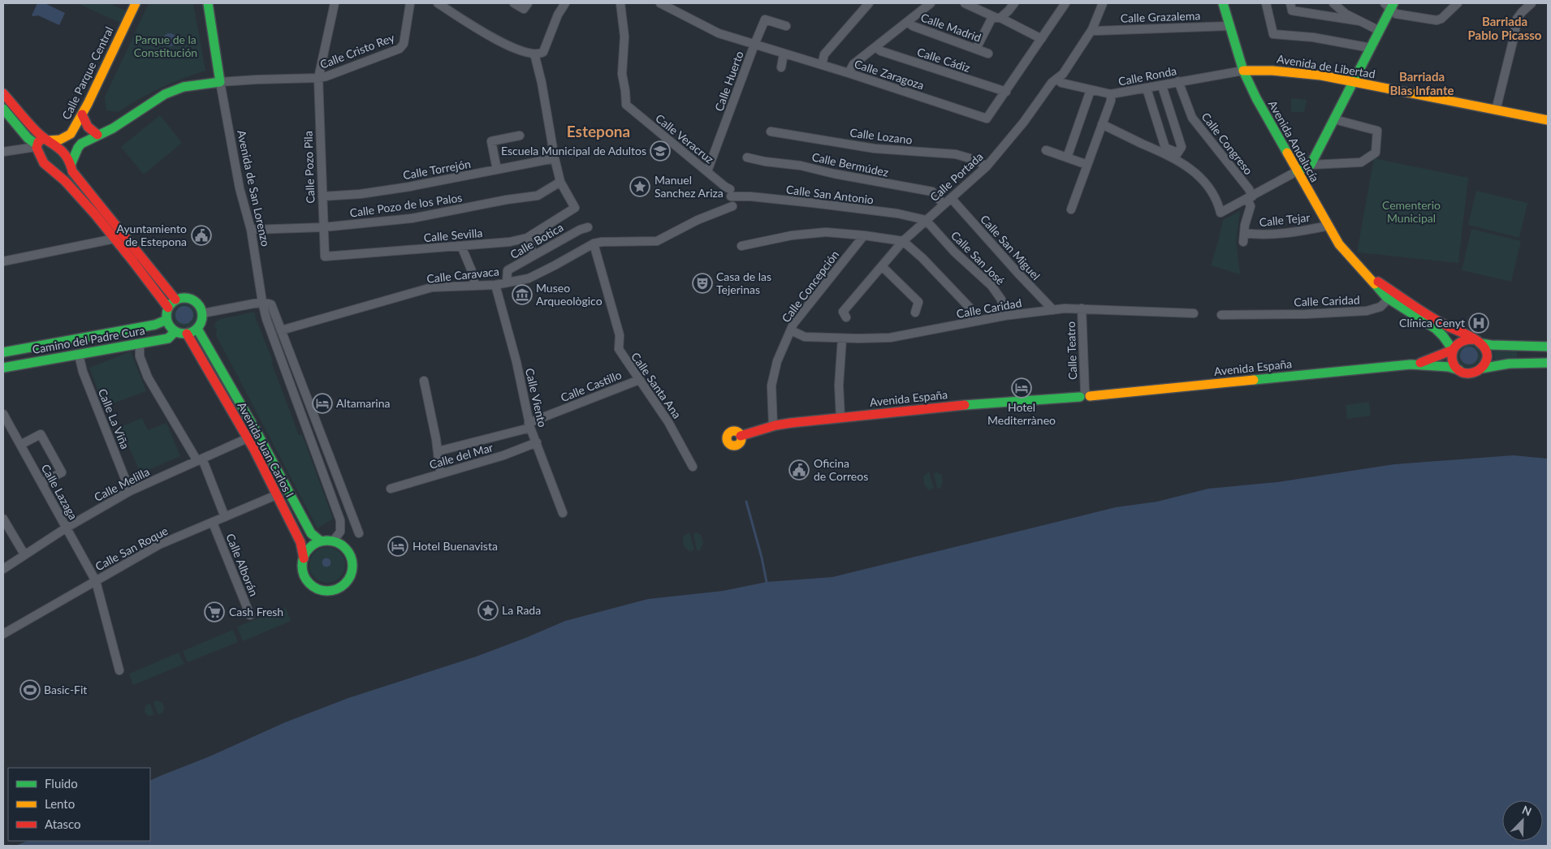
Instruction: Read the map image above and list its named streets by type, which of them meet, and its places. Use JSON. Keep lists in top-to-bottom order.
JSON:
{
  "streets": {
    "main road": [
      "Avenida de Libertad",
      "Calle Parque Central",
      "Avenida Andalucía",
      "Avenida de San Lorenzo",
      "Camino del Padre Cura",
      "Avenida España",
      "Avenida Juan Carlos I"
    ],
    "street": [
      "Calle Grazalema",
      "Calle Madrid",
      "Calle Cristo Rey",
      "Calle Cádiz",
      "Calle Zaragoza",
      "Calle Ronda",
      "Calle Huerto",
      "Calle Lozano",
      "Calle Veracruz",
      "Calle Congreso",
      "Calle Bermúdez",
      "Calle Pozo Pila",
      "Calle Torrejón",
      "Calle Portada",
      "Calle San Antonio",
      "Calle Pozo de los Palos",
      "Calle Tejar",
      "Calle Sevilla",
      "Calle Botica",
      "Calle San Miguel",
      "Calle San José",
      "Calle Caravaca",
      "Calle Concepción",
      "Calle Caridad",
      "Calle Teatro",
      "Calle Santa Ana",
      "Calle Castillo",
      "Calle Viento",
      "Calle La Viña",
      "Calle del Mar",
      "Calle Melilla",
      "Calle Lazaga",
      "Calle San Roque",
      "Calle Alborán"
    ]
  },
  "crossings": [
    ["Calle Grazalema", "Avenida Andalucía"],
    ["Calle Grazalema", "Calle Portada"],
    ["Calle Cristo Rey", "Calle Pozo Pila"],
    ["Calle Cristo Rey", "Avenida de San Lorenzo"],
    ["Calle Cádiz", "Calle Zaragoza"],
    ["Avenida de Libertad", "Calle Ronda"],
    ["Avenida de Libertad", "Avenida Andalucía"],
    ["Calle Zaragoza", "Calle Huerto"],
    ["Calle Ronda", "Avenida Andalucía"],
    ["Calle Ronda", "Calle Congreso"],
    ["Calle Ronda", "Calle Portada"],
    ["Calle Huerto", "Calle Veracruz"],
    ["Calle Lozano", "Calle Portada"],
    ["Calle Veracruz", "Calle San Antonio"],
    ["Avenida Andalucía", "Calle Tejar"],
    ["Avenida Andalucía", "Calle Caridad"],
    ["Avenida Andalucía", "Avenida España"],
    ["Calle Bermúdez", "Calle Portada"],
    ["Calle Pozo Pila", "Calle Torrejón"],
    ["Calle Pozo Pila", "Calle Pozo de los Palos"],
    ["Calle Pozo Pila", "Calle Sevilla"],
    ["Calle Portada", "Calle San Antonio"],
    ["Calle Portada", "Calle San Miguel"],
    ["Calle Portada", "Calle San José"],
    ["Avenida de San Lorenzo", "Calle Pozo de los Palos"],
    ["Avenida de San Lorenzo", "Avenida Juan Carlos I"],
    ["Calle San Antonio", "Calle San José"],
    ["Calle Pozo de los Palos", "Calle Sevilla"],
    ["Calle Botica", "Calle Caravaca"],
    ["Calle San Miguel", "Calle Caridad"],
    ["Calle San José", "Calle Caridad"],
    ["Calle Caravaca", "Calle Santa Ana"],
    ["Calle Caravaca", "Calle Viento"],
    ["Calle Concepción", "Calle Caridad"],
    ["Calle Concepción", "Avenida España"],
    ["Calle Caridad", "Calle Teatro"],
    ["Camino del Padre Cura", "Calle La Viña"],
    ["Camino del Padre Cura", "Avenida Juan Carlos I"],
    ["Calle Teatro", "Avenida España"],
    ["Calle Santa Ana", "Calle Castillo"],
    ["Calle Castillo", "Calle Viento"],
    ["Calle Viento", "Calle del Mar"],
    ["Calle La Viña", "Calle Melilla"],
    ["Avenida Juan Carlos I", "Calle Melilla"],
    ["Avenida Juan Carlos I", "Calle San Roque"],
    ["Calle Melilla", "Calle Lazaga"],
    ["Calle Lazaga", "Calle San Roque"],
    ["Calle San Roque", "Calle Alborán"]
  ],
  "districts": ["Barriada Pablo Picasso", "Barriada Blas Infante", "Estepona"],
  "parks": ["Parque de la Constitución", "Cementerio Municipal"],
  "places": {
    "school or university": ["Escuela Municipal de Adultos"],
    "place": ["Manuel Sanchez Ariza", "La Rada"],
    "public building": ["Ayuntamiento de Estepona", "Oficina de Correos"],
    "theatre": ["Casa de las Tejerinas"],
    "museum": ["Museo Arqueològico"],
    "hospital": ["Clínica Cenyt"],
    "hotel": ["Hotel Mediterràneo", "Altamarina", "Hotel Buenavista"],
    "supermarket": ["Cash Fresh"],
    "sports": ["Basic-Fit"]
  },
  "legend": ["Fluido", "Lento", "Atasco"],
  "north": "top right"
}
